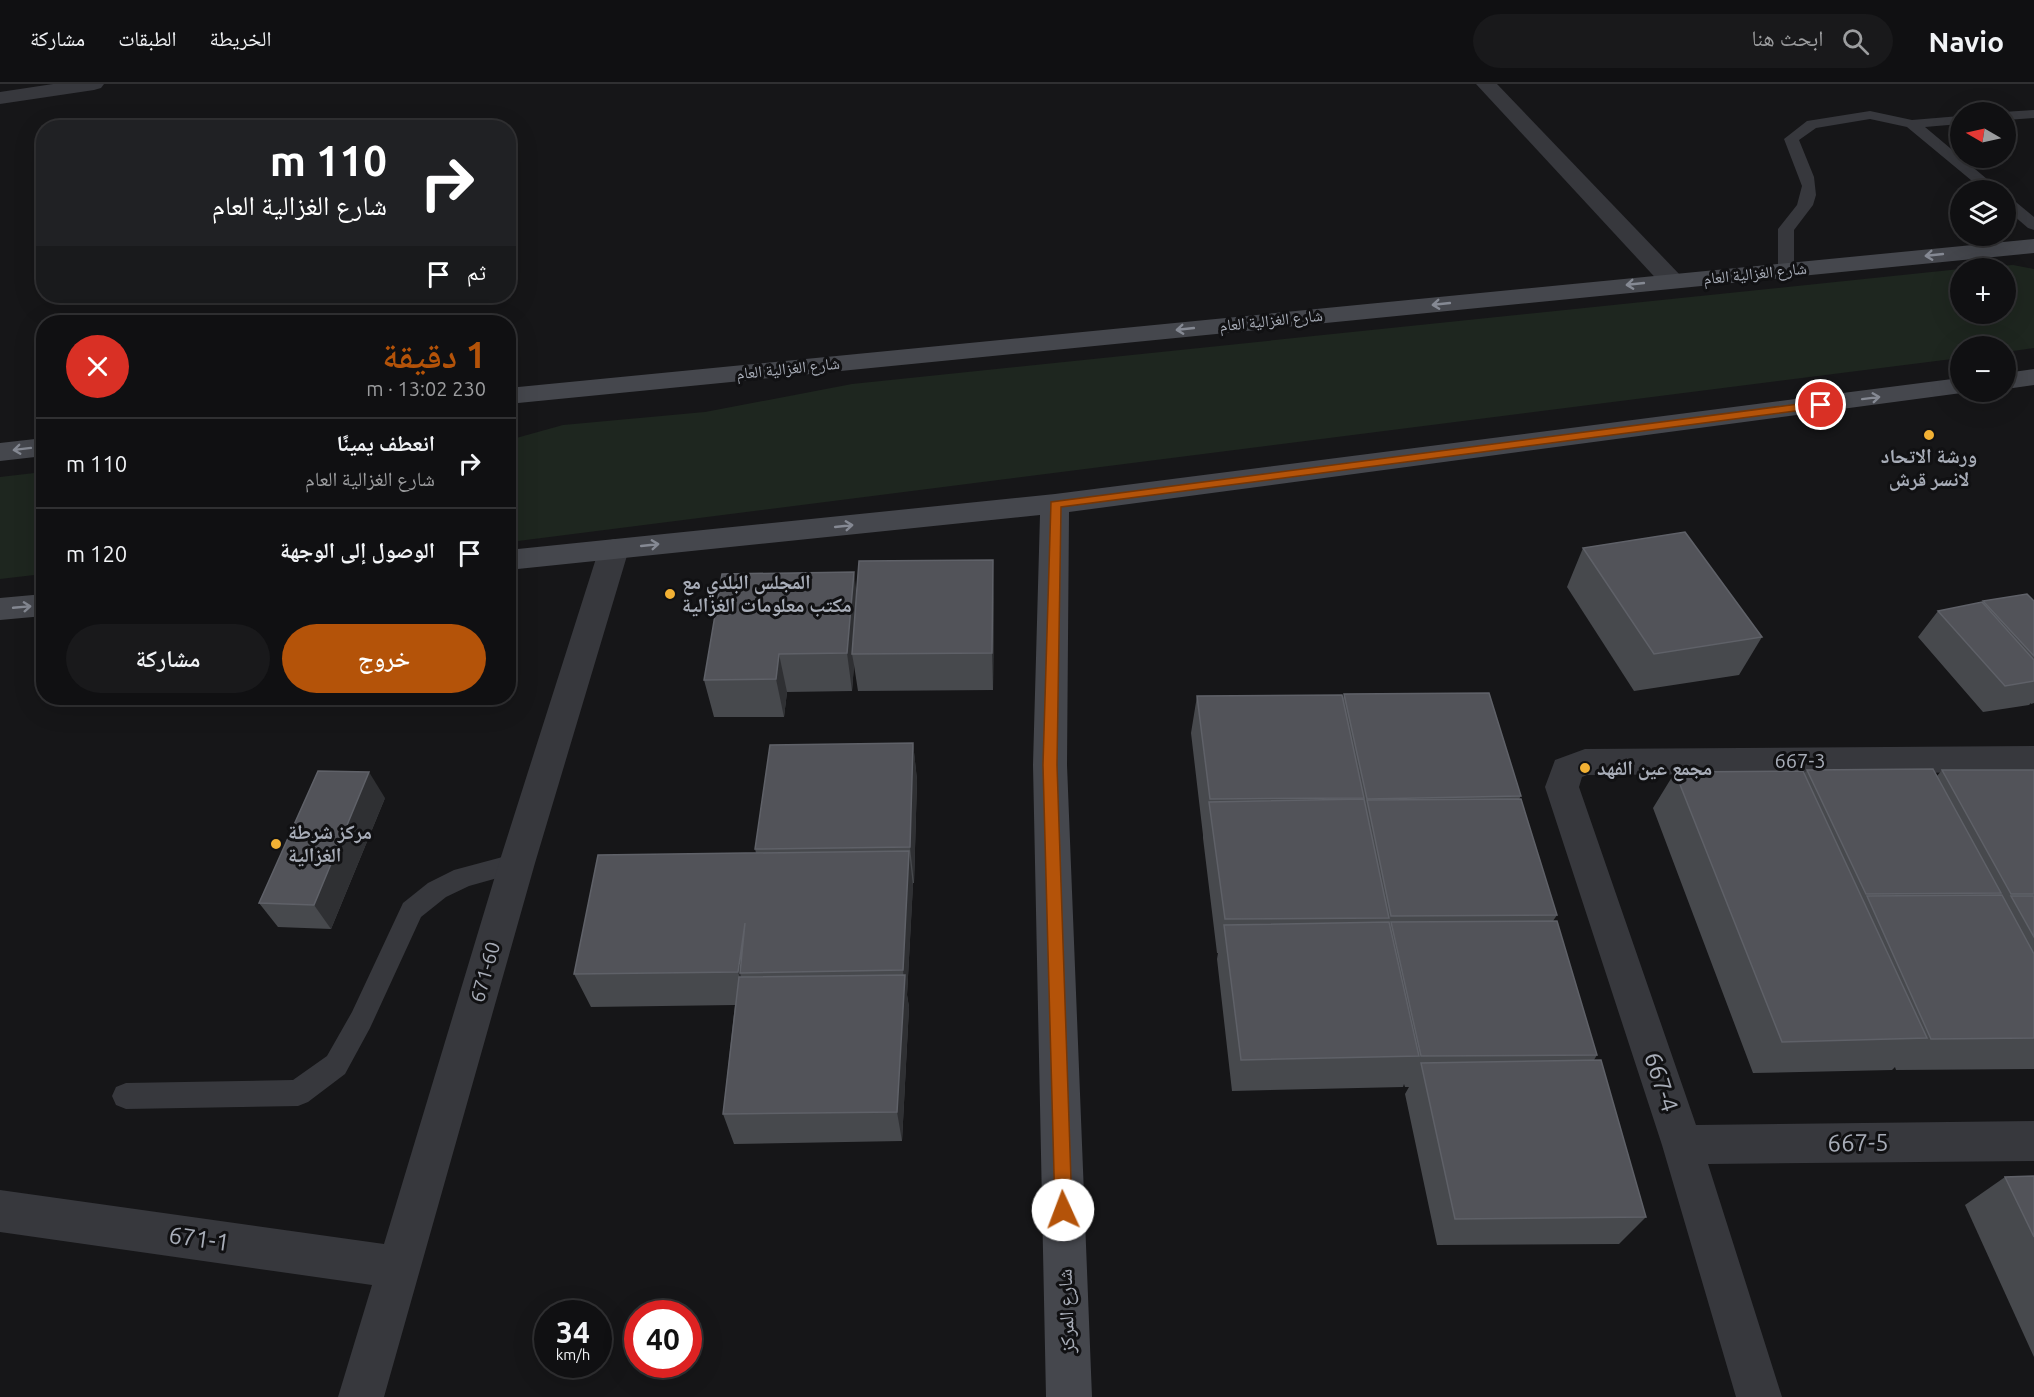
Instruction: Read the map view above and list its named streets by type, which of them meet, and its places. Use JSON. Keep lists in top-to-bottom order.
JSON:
{
  "streets": {
    "main road": ["شارع الغزالية العام", "شارع المركز"],
    "street": [
      "667-3",
      "671-60",
      "667-4",
      "667-5",
      "671-1"
    ]
  },
  "crossings": [
    ["667-3", "667-4"],
    ["671-60", "671-1"],
    ["667-4", "667-5"]
  ],
  "places": [
    "ورشة الاتحاد لانسر قرش",
    "المجلس البلدي مع مكتب معلومات الغزالية",
    "مجمع عين الفهد",
    "مركز شرطة الغزالية"
  ],
  "north": "left",
  "page": {
    "header": "Navio",
    "search": "ابحث هنا",
    "nav": ["الخريطة", "الطبقات", "مشاركة"],
    "map_buttons": ["+", "−"],
    "turn": ["110 m", "شارع الغزالية العام"],
    "then": "ثم",
    "heading": ["1 دقيقة", "230 m · 13:02"],
    "list": [
      {
        "name": "انعطف يمينًا",
        "note": "شارع الغزالية العام",
        "value": "110 m"
      },
      {
        "name": "الوصول إلى الوجهة",
        "value": "120 m"
      }
    ],
    "buttons": ["خروج", "مشاركة"],
    "speed": "34 km/h",
    "limit": "40"
  }
}
